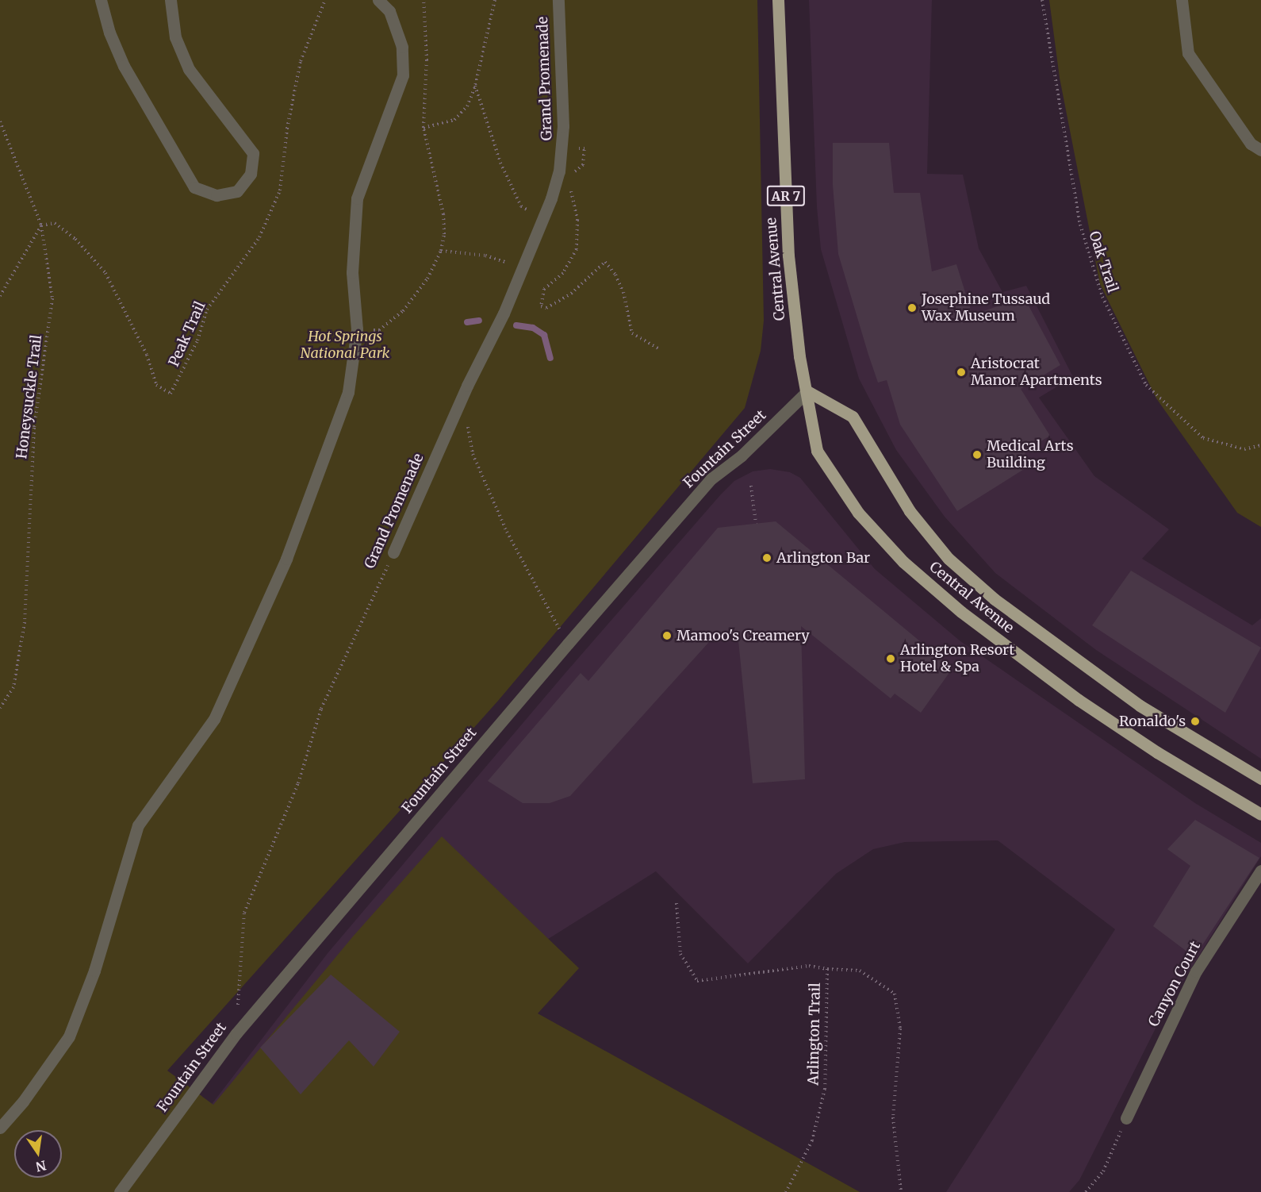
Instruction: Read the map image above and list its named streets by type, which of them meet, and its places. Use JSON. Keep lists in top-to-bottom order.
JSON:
{
  "streets": {
    "main road": ["AR 7", "Central Avenue"],
    "street": ["Grand Promenade", "Fountain Street", "Canyon Court"],
    "path": [
      "Oak Trail",
      "Peak Trail",
      "Honeysuckle Trail",
      "Arlington Trail"
    ]
  },
  "crossings": [
    ["Grand Promenade", "Fountain Street"],
    ["Central Avenue", "Fountain Street"],
    ["Peak Trail", "Honeysuckle Trail"]
  ],
  "parks": ["Hot Springs National Park"],
  "places": [
    "Josephine Tussaud Wax Museum",
    "Aristocrat Manor Apartments",
    "Medical Arts Building",
    "Arlington Bar",
    "Mamoo's Creamery",
    "Arlington Resort Hotel & Spa",
    "Ronaldo's"
  ],
  "north": "bottom"
}
